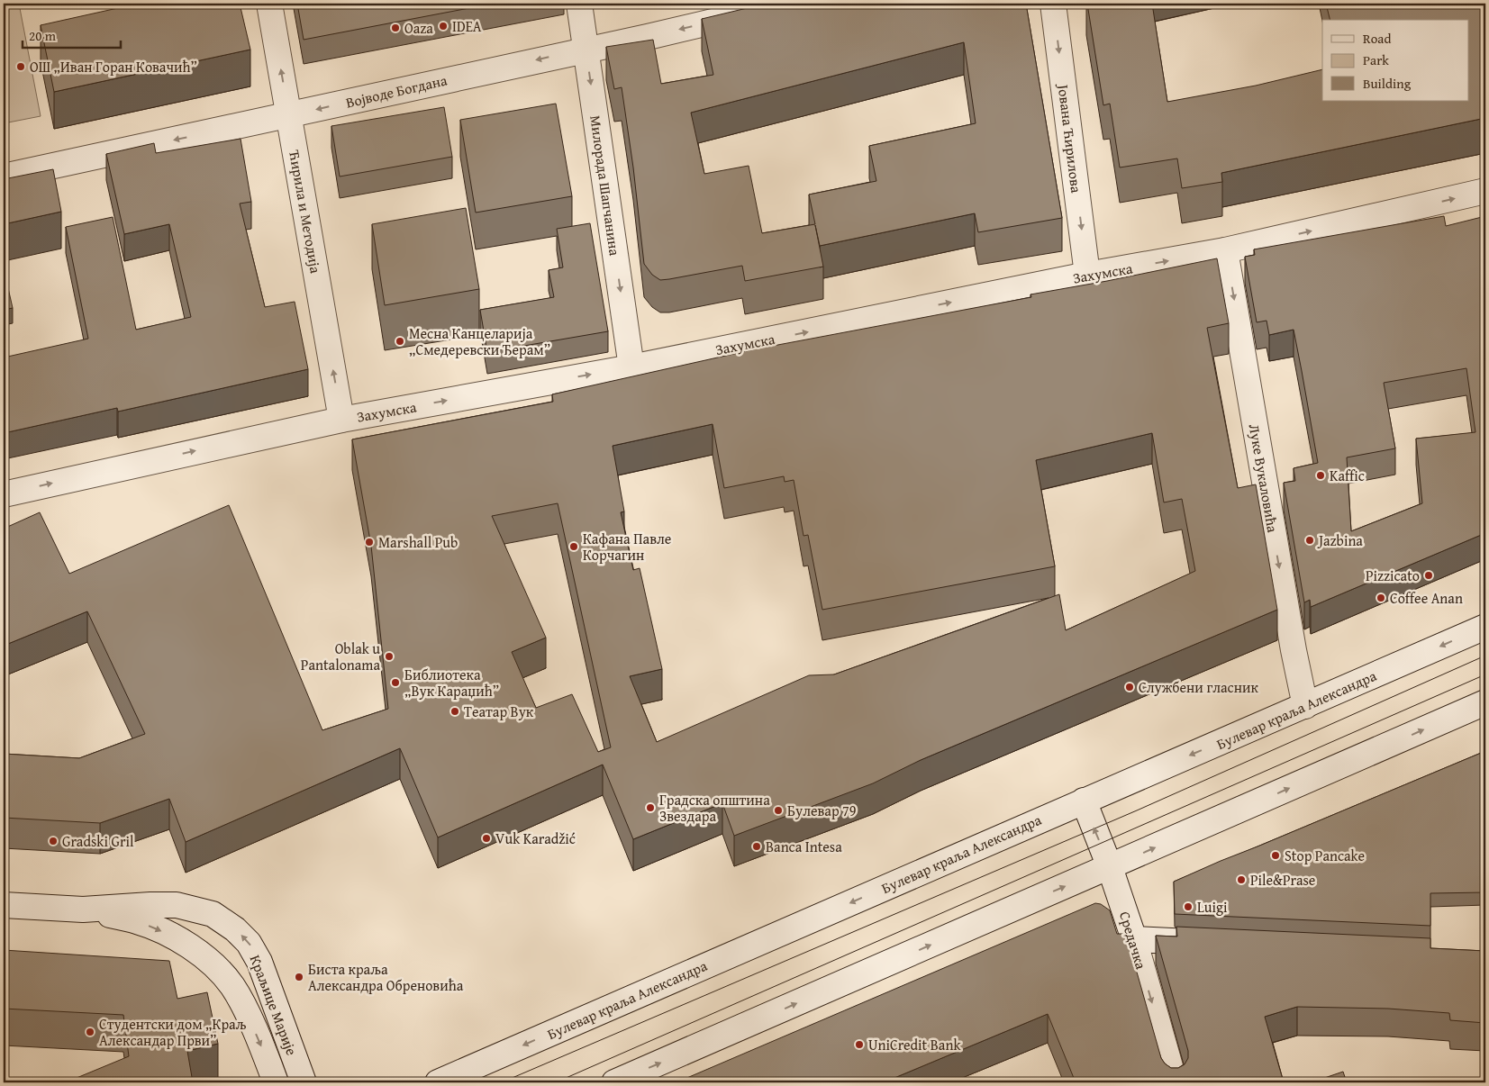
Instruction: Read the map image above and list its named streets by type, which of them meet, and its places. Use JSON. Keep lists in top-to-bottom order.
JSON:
{
  "streets": {
    "street": [
      "Војводе Богдана",
      "Јована Ћирилова",
      "Милорада Шапчанина",
      "Ћирила и Методија",
      "Захумска",
      "Луке Вукаловића",
      "Булевар краља Александра",
      "Средачка",
      "Краљице Марије"
    ]
  },
  "crossings": [
    ["Војводе Богдана", "Милорада Шапчанина"],
    ["Војводе Богдана", "Ћирила и Методија"],
    ["Јована Ћирилова", "Захумска"],
    ["Милорада Шапчанина", "Захумска"],
    ["Ћирила и Методија", "Захумска"],
    ["Захумска", "Луке Вукаловића"],
    ["Луке Вукаловића", "Булевар краља Александра"],
    ["Булевар краља Александра", "Средачка"]
  ],
  "one_way": [
    "Војводе Богдана",
    "Јована Ћирилова",
    "Милорада Шапчанина",
    "Ћирила и Методија",
    "Захумска",
    "Луке Вукаловића"
  ],
  "places": [
    "IDEA",
    "Oaza",
    "ОШ „Иван Горан Ковачић”",
    "Месна Канцеларија „Смедеревски Ђерам”",
    "Kaffic",
    "Jazbina",
    "Marshall Pub",
    "Кафана Павле Корчагин",
    "Pizzicato",
    "Coffee Anan",
    "Oblak u Pantalonama",
    "Библиотека „Вук Караџић”",
    "Службени гласник",
    "Театар Вук",
    "Градска општина Звездара",
    "Булевар 79",
    "Vuk Karadžić",
    "Gradski Gril",
    "Banca Intesa",
    "Stop Pancake",
    "Pile&Prase",
    "Luigi",
    "Биста краља Александра Обреновића",
    "Студентски дом „Краљ Александар Први”",
    "UniCredit Bank"
  ],
  "legend": ["Road", "Park", "Building"],
  "scale_bar": "20 m"
}
